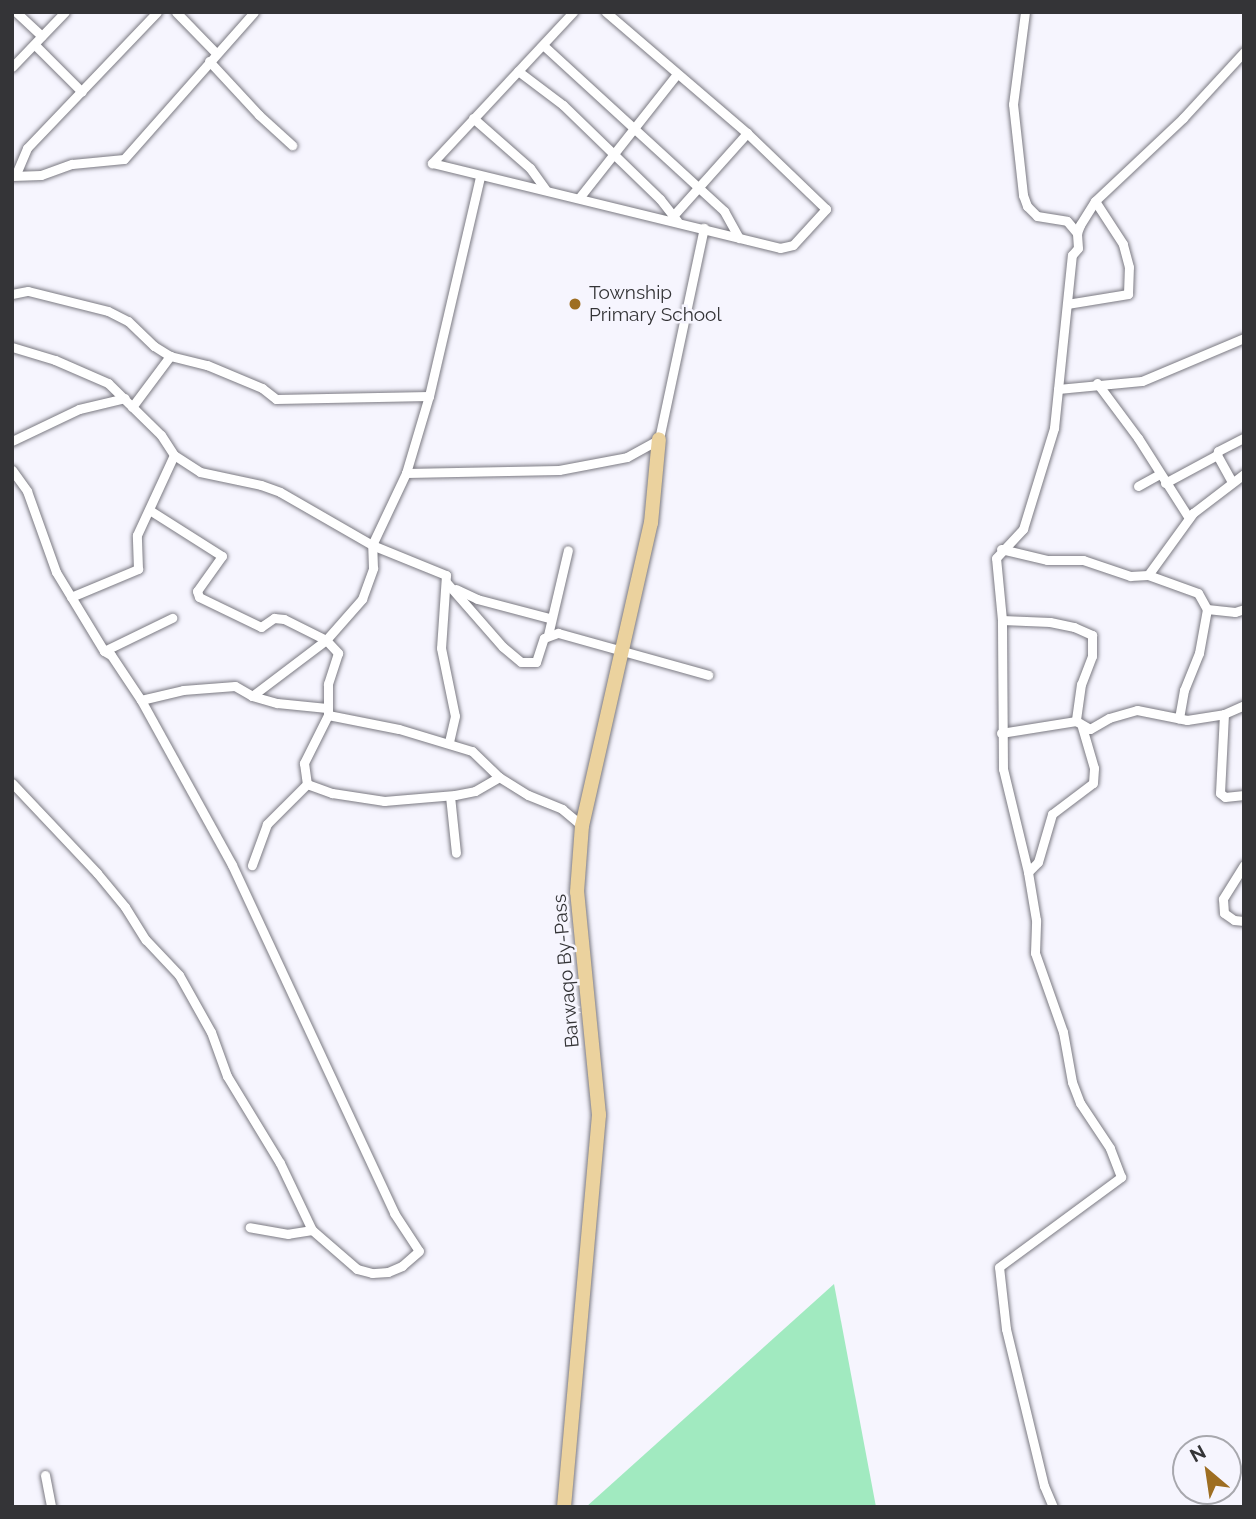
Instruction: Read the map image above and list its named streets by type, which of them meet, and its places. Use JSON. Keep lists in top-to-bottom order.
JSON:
{
  "streets": {
    "highway": ["Barwaqo By-Pass"]
  },
  "places": ["Township Primary School"],
  "north": "top left"
}
